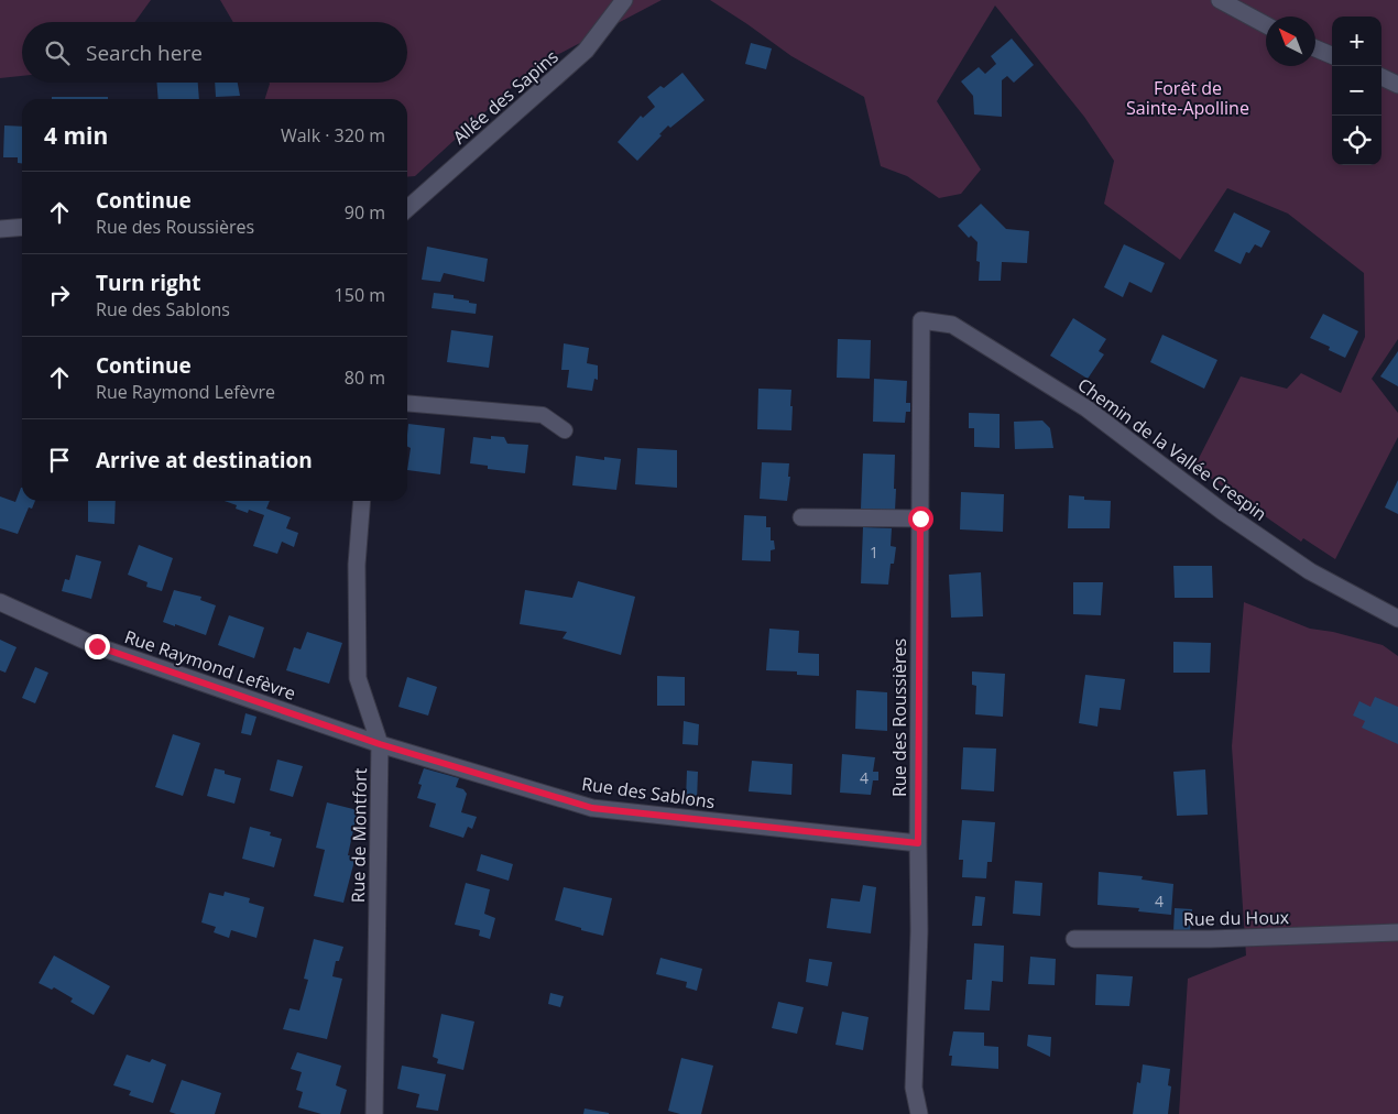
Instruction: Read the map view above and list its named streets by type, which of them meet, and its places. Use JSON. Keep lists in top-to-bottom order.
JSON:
{
  "streets": {
    "street": [
      "Allée des Sapins",
      "Chemin de la Vallée Crespin",
      "Rue Raymond Lefèvre",
      "Rue des Roussières",
      "Rue des Sablons",
      "Rue de Montfort",
      "Rue du Houx"
    ]
  },
  "crossings": [
    ["Chemin de la Vallée Crespin", "Rue des Roussières"],
    ["Rue Raymond Lefèvre", "Rue des Sablons"],
    ["Rue Raymond Lefèvre", "Rue de Montfort"],
    ["Rue des Roussières", "Rue des Sablons"],
    ["Rue des Sablons", "Rue de Montfort"]
  ],
  "parks": ["Forêt de Sainte-Apolline"],
  "house_numbers": ["1", "4", "4"],
  "north": "top left",
  "page": {
    "map_buttons": ["+", "−"],
    "search": "Search here",
    "heading": ["4 min", "Walk · 320 m"],
    "list": [
      ["Continue", "Rue des Roussières", "90 m"],
      ["Turn right", "Rue des Sablons", "150 m"],
      ["Continue", "Rue Raymond Lefèvre", "80 m"],
      "Arrive at destination"
    ]
  }
}
